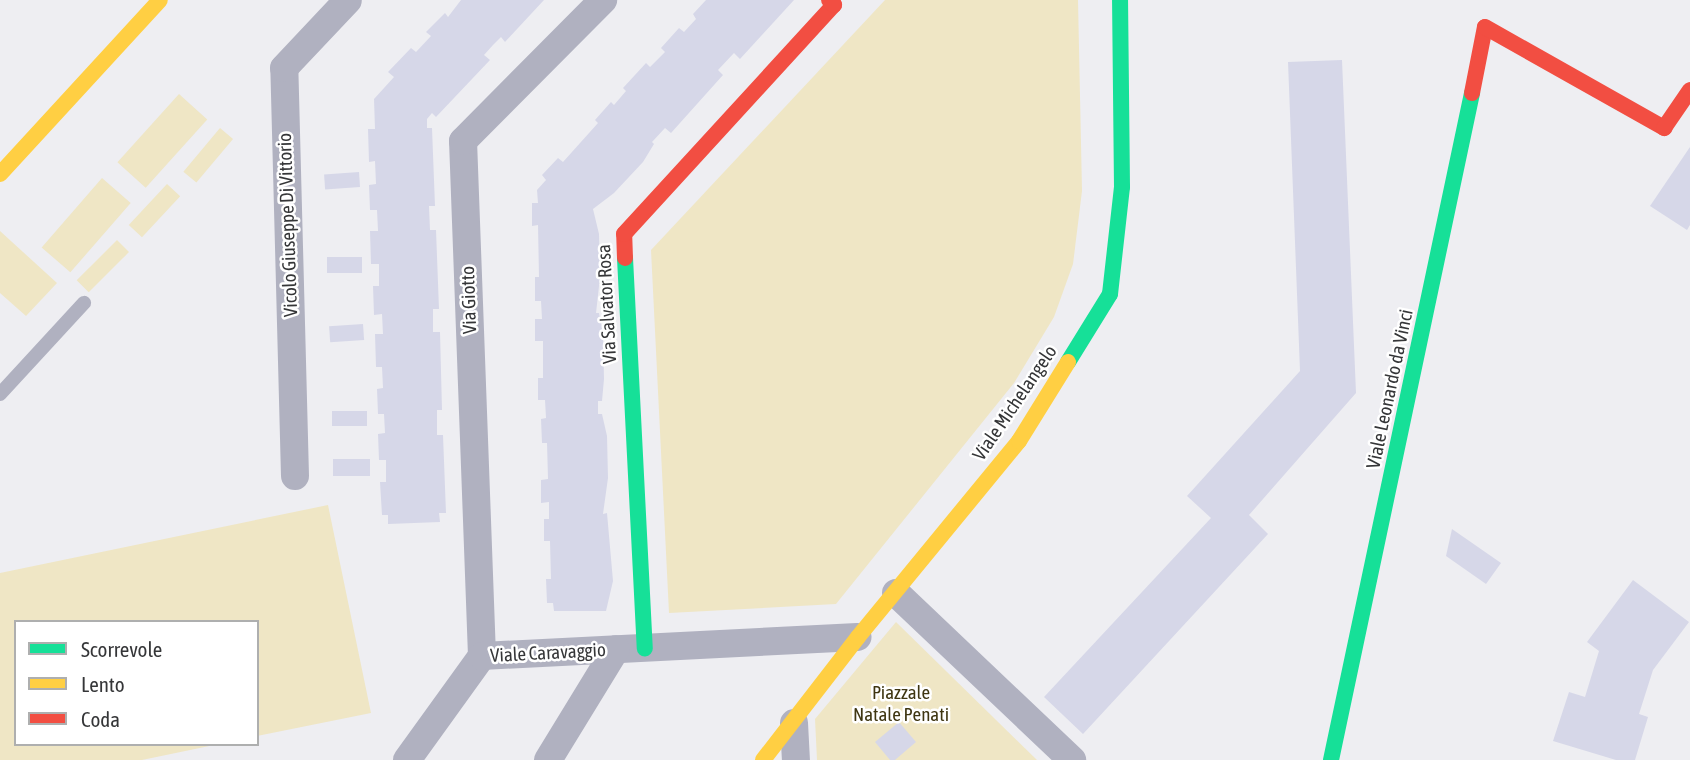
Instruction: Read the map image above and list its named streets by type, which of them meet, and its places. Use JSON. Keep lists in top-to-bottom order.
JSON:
{
  "streets": {
    "street": [
      "Vicolo Giuseppe Di Vittorio",
      "Via Giotto",
      "Via Salvator Rosa",
      "Viale Leonardo da Vinci",
      "Viale Michelangelo",
      "Viale Caravaggio"
    ]
  },
  "crossings": [
    ["Via Giotto", "Viale Caravaggio"],
    ["Via Salvator Rosa", "Viale Caravaggio"],
    ["Viale Michelangelo", "Viale Caravaggio"]
  ],
  "parks": ["Piazzale Natale Penati"],
  "legend": ["Scorrevole", "Lento", "Coda"]
}
